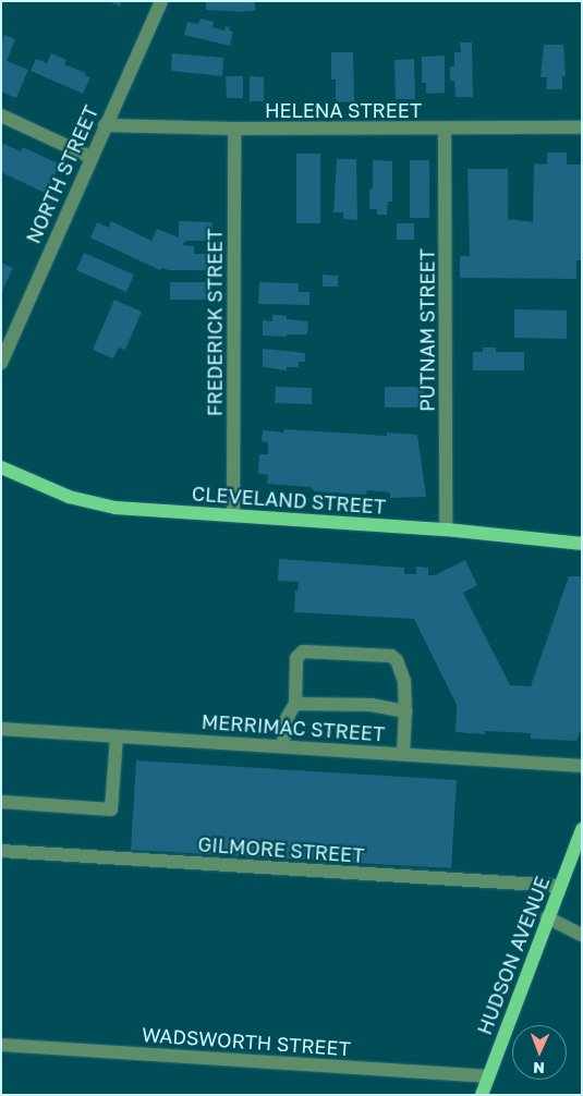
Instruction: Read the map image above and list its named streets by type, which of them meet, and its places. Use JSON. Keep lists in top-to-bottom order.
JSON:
{
  "streets": {
    "main road": ["CLEVELAND STREET", "HUDSON AVENUE"],
    "street": [
      "HELENA STREET",
      "NORTH STREET",
      "FREDERICK STREET",
      "PUTNAM STREET",
      "MERRIMAC STREET",
      "GILMORE STREET",
      "WADSWORTH STREET"
    ]
  },
  "crossings": [
    ["HELENA STREET", "NORTH STREET"],
    ["HELENA STREET", "FREDERICK STREET"],
    ["HELENA STREET", "PUTNAM STREET"],
    ["FREDERICK STREET", "CLEVELAND STREET"],
    ["PUTNAM STREET", "CLEVELAND STREET"],
    ["GILMORE STREET", "HUDSON AVENUE"],
    ["HUDSON AVENUE", "WADSWORTH STREET"]
  ],
  "north": "bottom"
}
